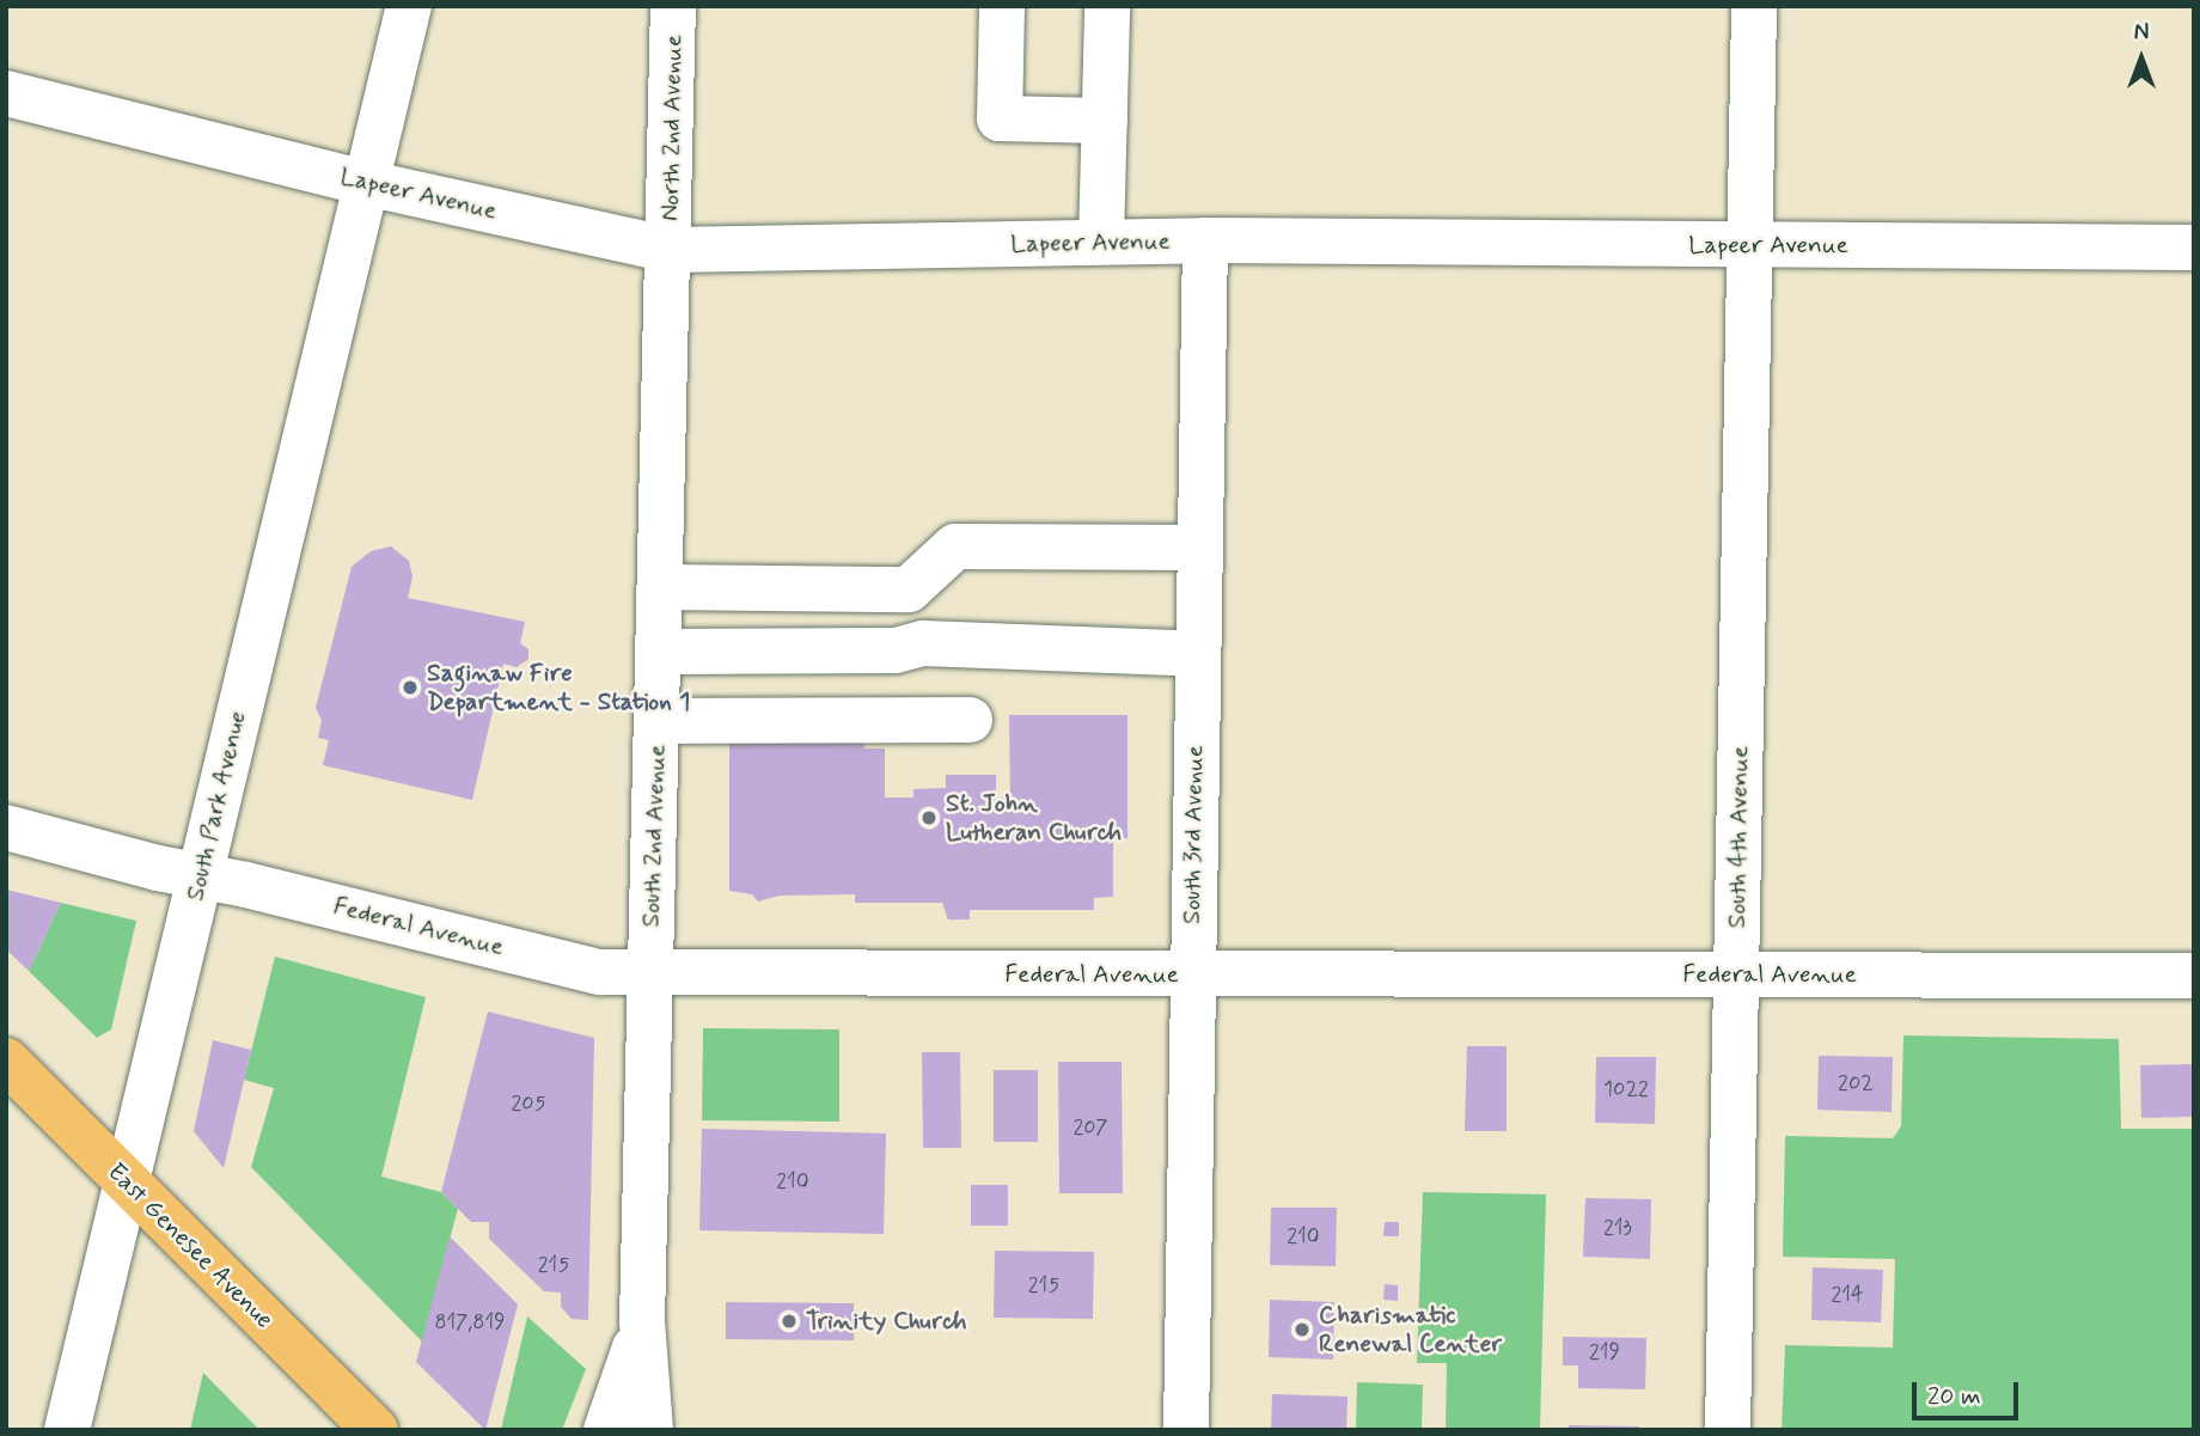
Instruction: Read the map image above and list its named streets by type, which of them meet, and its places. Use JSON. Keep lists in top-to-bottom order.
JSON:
{
  "streets": {
    "main road": ["East Genesee Avenue"],
    "street": [
      "North 2nd Avenue",
      "Lapeer Avenue",
      "South Park Avenue",
      "South 3rd Avenue",
      "South 2nd Avenue",
      "South 4th Avenue",
      "Federal Avenue"
    ]
  },
  "crossings": [
    ["North 2nd Avenue", "Lapeer Avenue"],
    ["North 2nd Avenue", "South 2nd Avenue"],
    ["Lapeer Avenue", "South Park Avenue"],
    ["Lapeer Avenue", "South 3rd Avenue"],
    ["Lapeer Avenue", "South 2nd Avenue"],
    ["Lapeer Avenue", "South 4th Avenue"],
    ["South Park Avenue", "Federal Avenue"],
    ["South Park Avenue", "East Genesee Avenue"],
    ["South 3rd Avenue", "Federal Avenue"],
    ["South 2nd Avenue", "Federal Avenue"],
    ["South 4th Avenue", "Federal Avenue"]
  ],
  "places": [
    "Saginaw Fire Department - Station 1",
    "St. John Lutheran Church",
    "Trinity Church",
    "Charismatic Renewal Center"
  ],
  "house_numbers": [
    "202",
    "1022",
    "205",
    "207",
    "210",
    "213",
    "210",
    "215",
    "215",
    "214",
    "817,819",
    "219"
  ],
  "scale_bar": "20 m",
  "north": "top"
}
